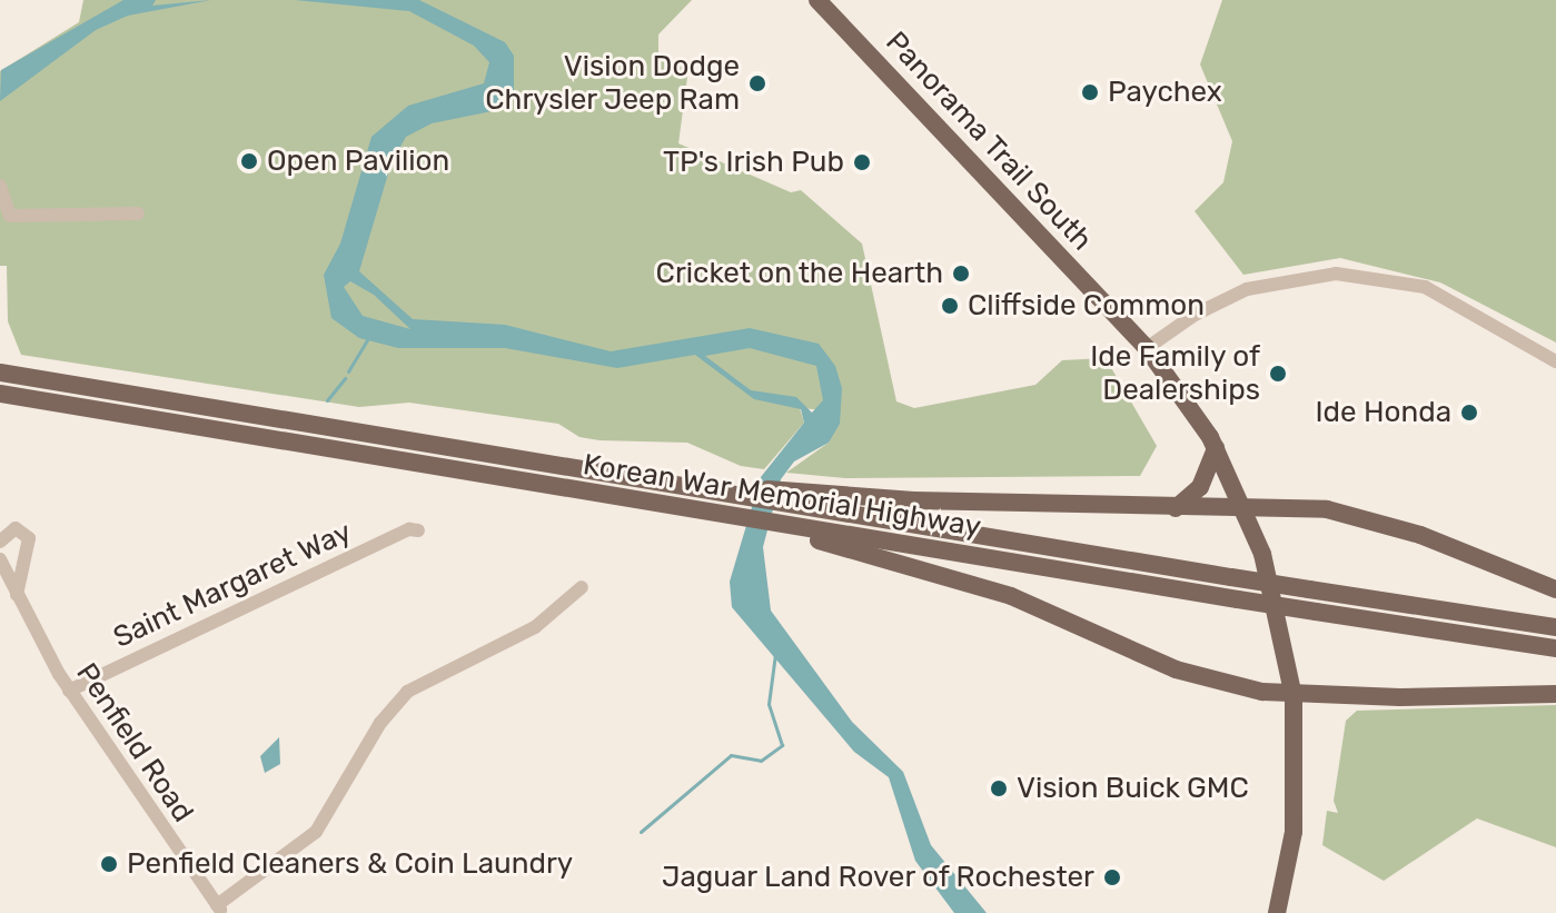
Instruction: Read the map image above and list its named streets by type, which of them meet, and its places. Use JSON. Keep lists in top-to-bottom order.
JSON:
{
  "streets": {
    "main road": ["Panorama Trail South", "Korean War Memorial Highway"],
    "street": ["Saint Margaret Way", "Penfield Road"]
  },
  "crossings": [
    ["Saint Margaret Way", "Penfield Road"]
  ],
  "places": [
    "Vision Dodge Chrysler Jeep Ram",
    "Paychex",
    "Open Pavilion",
    "TP's Irish Pub",
    "Cricket on the Hearth",
    "Cliffside Common",
    "Ide Family of Dealerships",
    "Ide Honda",
    "Vision Buick GMC",
    "Penfield Cleaners & Coin Laundry",
    "Jaguar Land Rover of Rochester"
  ]
}
